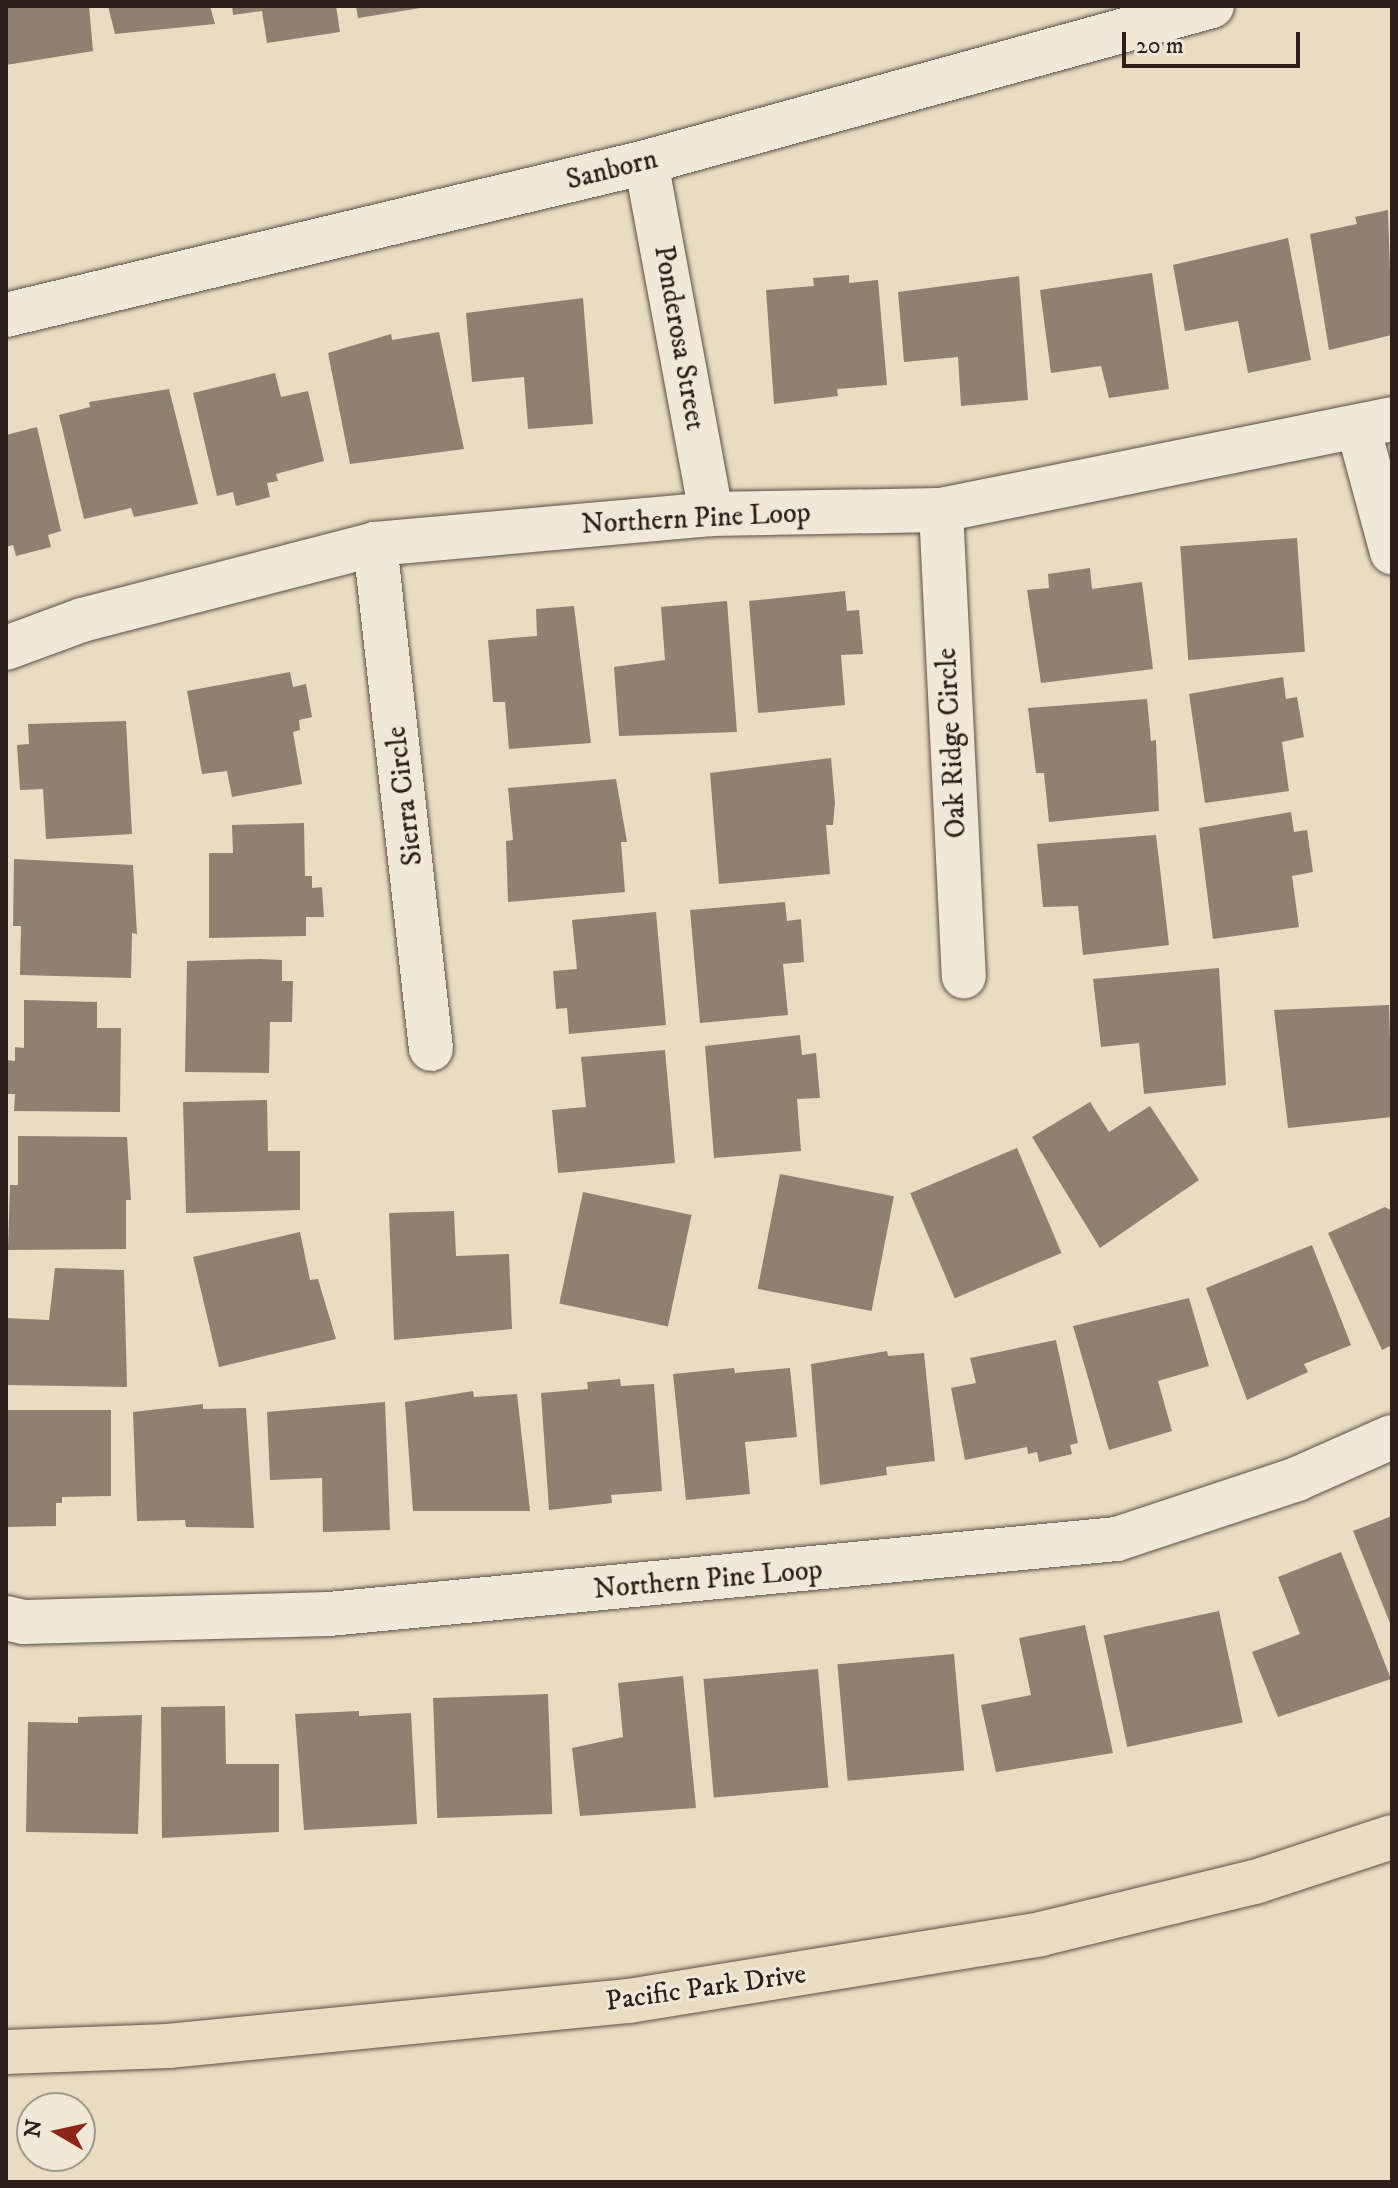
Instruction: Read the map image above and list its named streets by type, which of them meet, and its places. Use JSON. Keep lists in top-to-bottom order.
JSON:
{
  "streets": {
    "main road": ["Pacific Park Drive"],
    "street": [
      "Sanborn",
      "Ponderosa Street",
      "Northern Pine Loop",
      "Oak Ridge Circle",
      "Sierra Circle"
    ]
  },
  "crossings": [
    ["Sanborn", "Ponderosa Street"],
    ["Ponderosa Street", "Northern Pine Loop"],
    ["Northern Pine Loop", "Oak Ridge Circle"],
    ["Northern Pine Loop", "Sierra Circle"]
  ],
  "scale_bar": "20 m",
  "north": "left"
}
